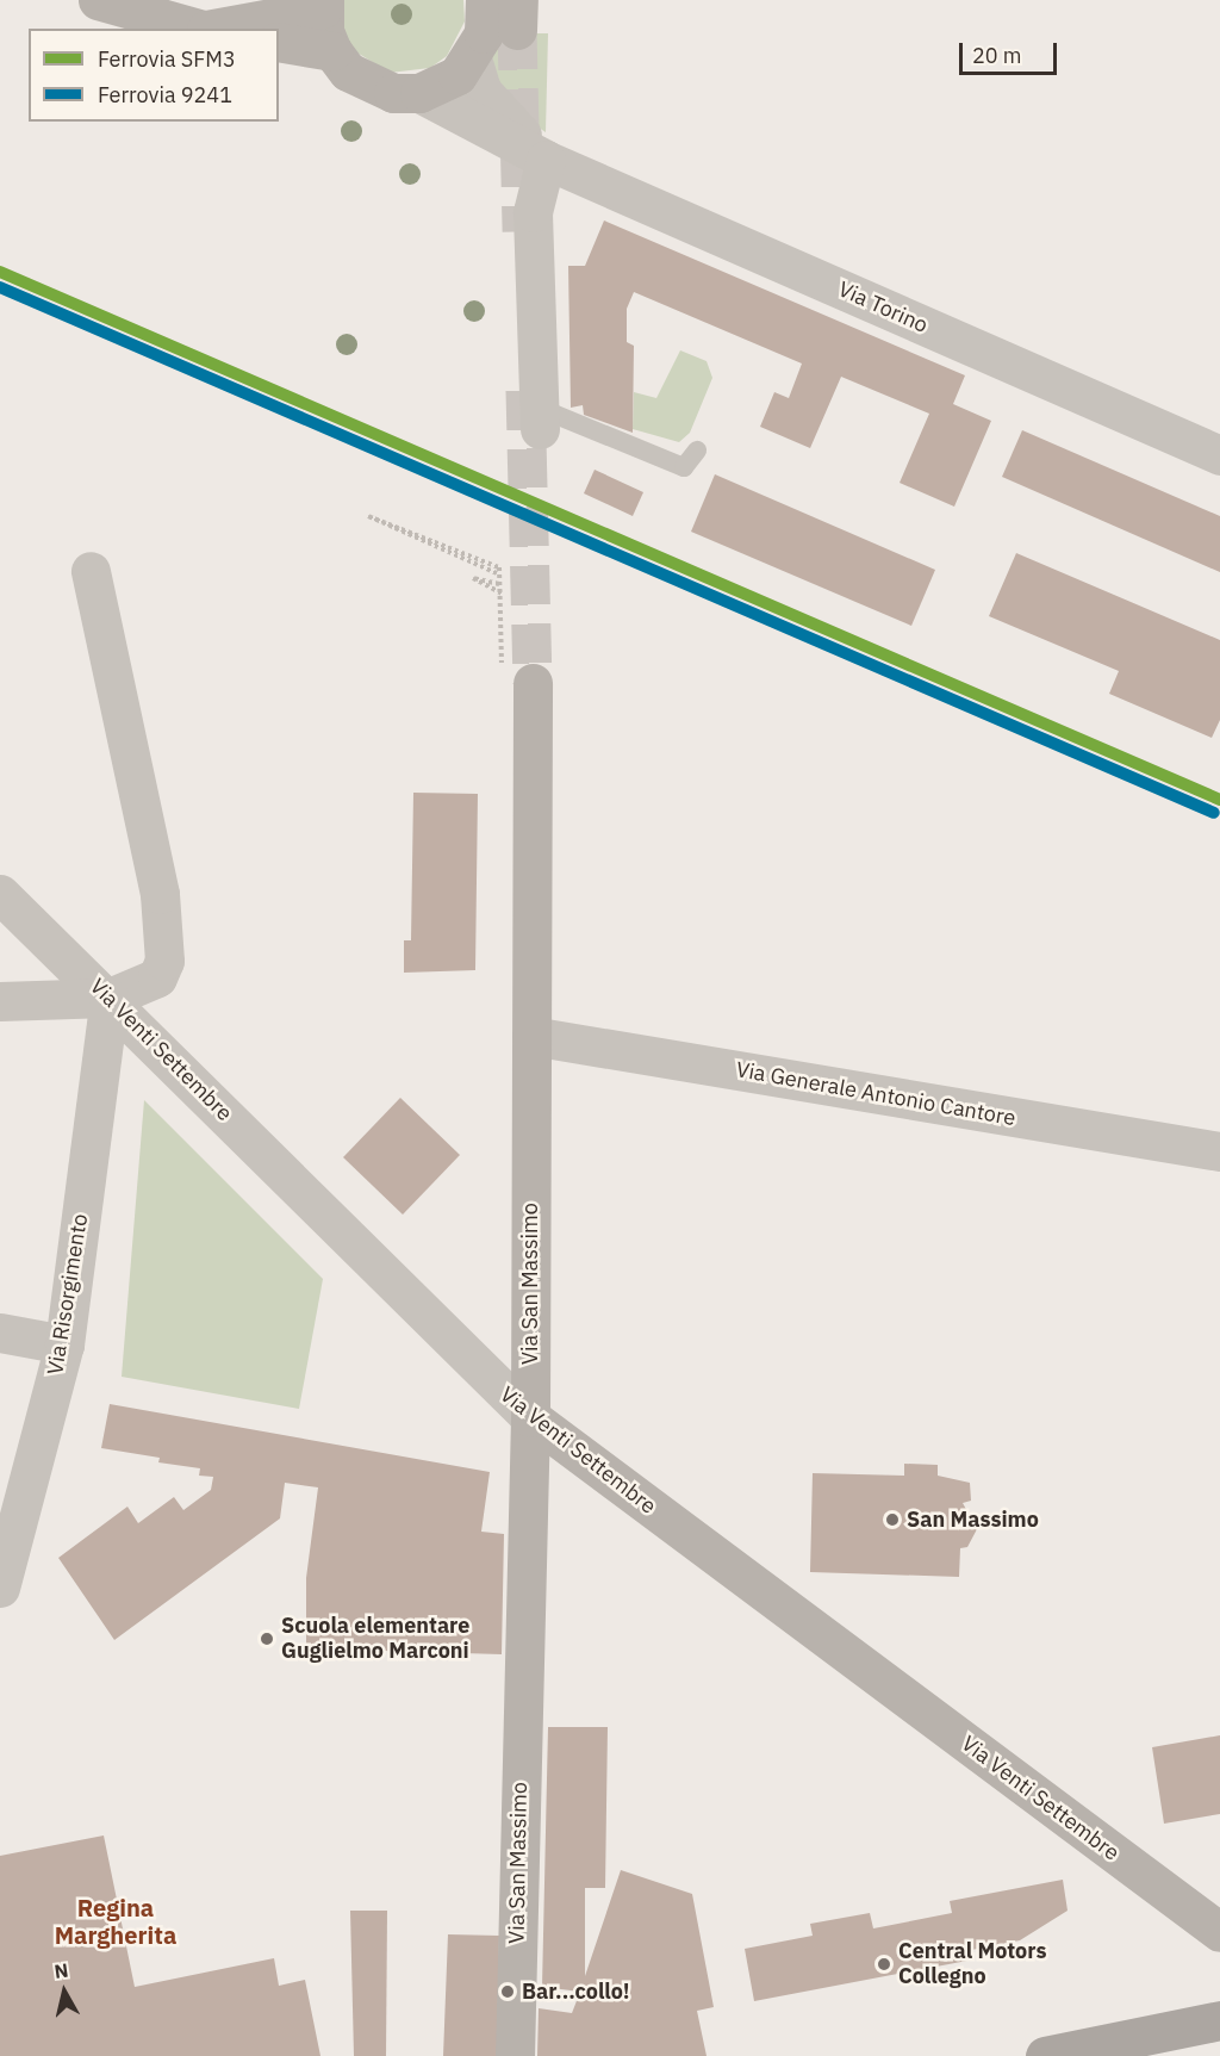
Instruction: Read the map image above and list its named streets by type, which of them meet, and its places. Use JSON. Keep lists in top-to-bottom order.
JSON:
{
  "streets": {
    "street": [
      "Via Torino",
      "Via Venti Settembre",
      "Via Generale Antonio Cantore",
      "Via San Massimo",
      "Via Risorgimento"
    ]
  },
  "crossings": [
    ["Via Venti Settembre", "Via San Massimo"],
    ["Via Venti Settembre", "Via Risorgimento"],
    ["Via Generale Antonio Cantore", "Via San Massimo"]
  ],
  "districts": ["Regina Margherita"],
  "places": [
    "San Massimo",
    "Scuola elementare Guglielmo Marconi",
    "Central Motors Collegno",
    "Bar...collo!"
  ],
  "lines": ["rail line SFM3", "rail line 9241"],
  "legend": ["Ferrovia SFM3", "Ferrovia 9241"],
  "scale_bar": "20 m",
  "north": "top"
}
